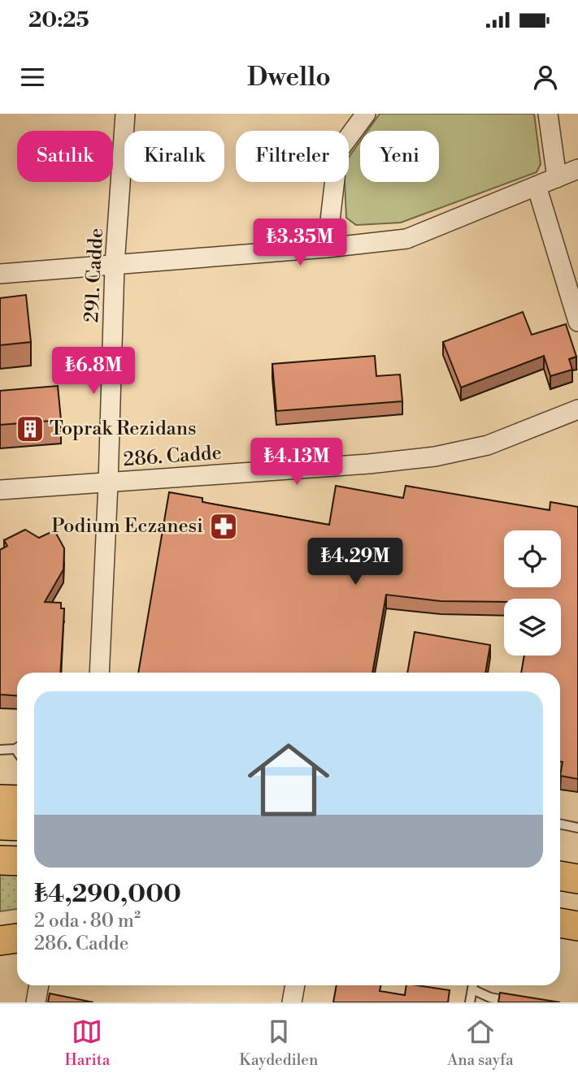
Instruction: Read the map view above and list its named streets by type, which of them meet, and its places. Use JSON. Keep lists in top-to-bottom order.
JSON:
{
  "streets": {
    "street": ["291. Cadde", "286. Cadde"]
  },
  "crossings": [
    ["291. Cadde", "286. Cadde"]
  ],
  "places": {
    "building": ["Toprak Rezidans"],
    "pharmacy": ["Podium Eczanesi"]
  },
  "page": {
    "status": "20:25",
    "header": "Dwello",
    "chip": [
      "Satılık",
      "Kiralık",
      "Filtreler",
      "Yeni"
    ],
    "price": [
      "₺3.35M",
      "₺6.8M",
      "₺4.13M",
      "₺4.29M"
    ],
    "list": [
      {
        "name": "₺4,290,000",
        "note": "2 oda · 80 m² · 286. Cadde"
      }
    ],
    "tabs": ["Harita", "Kaydedilen", "Ana sayfa"]
  }
}
